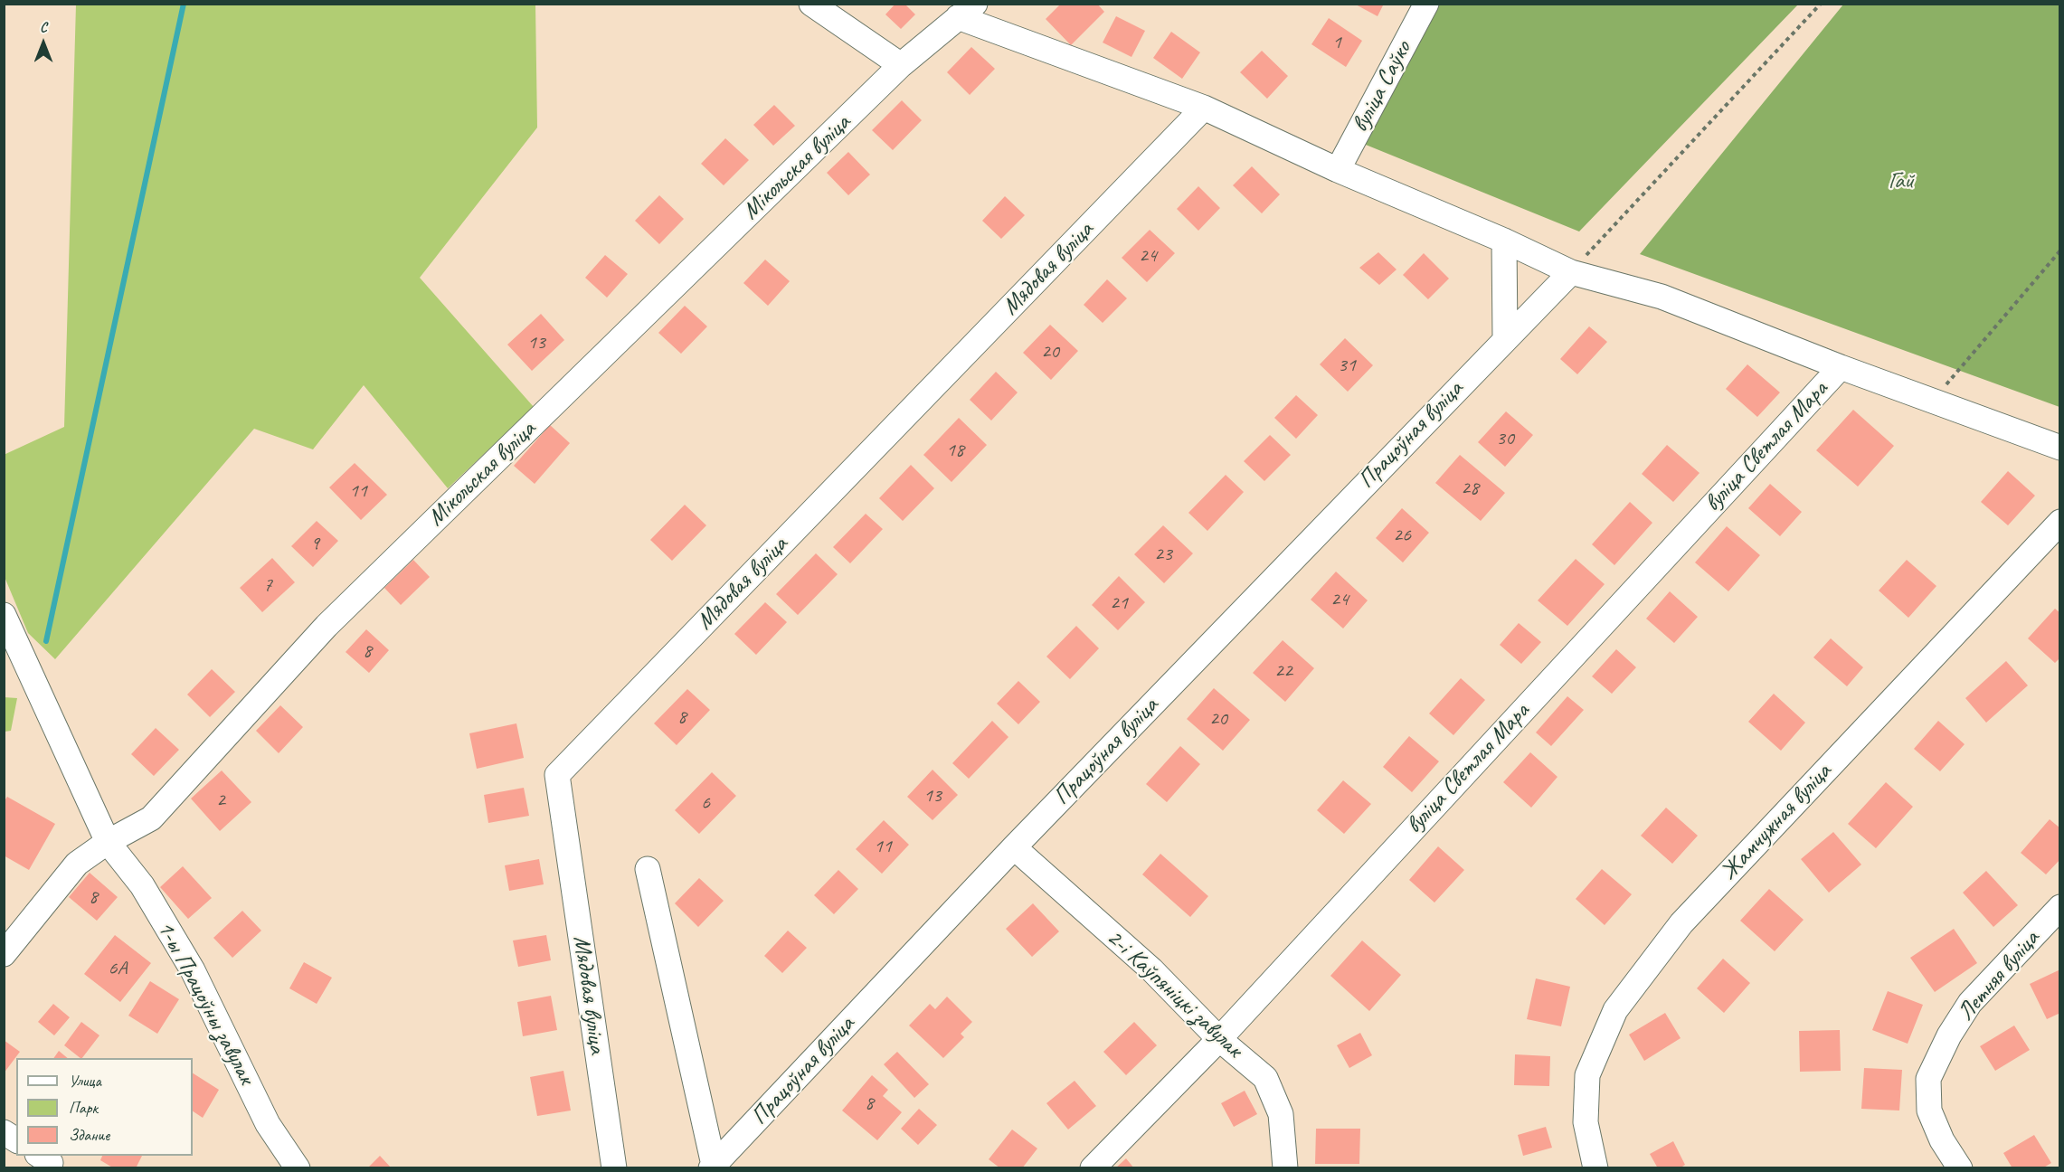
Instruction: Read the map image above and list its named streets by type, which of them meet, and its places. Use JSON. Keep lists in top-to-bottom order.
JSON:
{
  "streets": {
    "street": [
      "вуліца Саўко",
      "Мікольская вуліца",
      "Мядовая вуліца",
      "Працоўная вуліца",
      "вуліца Светлая Мара",
      "Жамчужная вуліца",
      "Летняя вуліца",
      "2-і Каўпяніцкі завулак",
      "1-ы Працоўны завулак"
    ]
  },
  "crossings": [
    ["Мікольская вуліца", "1-ы Працоўны завулак"],
    ["Працоўная вуліца", "2-і Каўпяніцкі завулак"],
    ["вуліца Светлая Мара", "2-і Каўпяніцкі завулак"]
  ],
  "parks": ["Гай"],
  "house_numbers": [
    "1",
    "24",
    "13",
    "20",
    "31",
    "30",
    "18",
    "28",
    "11",
    "26",
    "9",
    "23",
    "7",
    "24",
    "21",
    "8",
    "22",
    "8",
    "20",
    "13",
    "2",
    "6",
    "11",
    "8",
    "6А",
    "8"
  ],
  "legend": ["Улица", "Парк", "Здание"],
  "north": "top"
}
